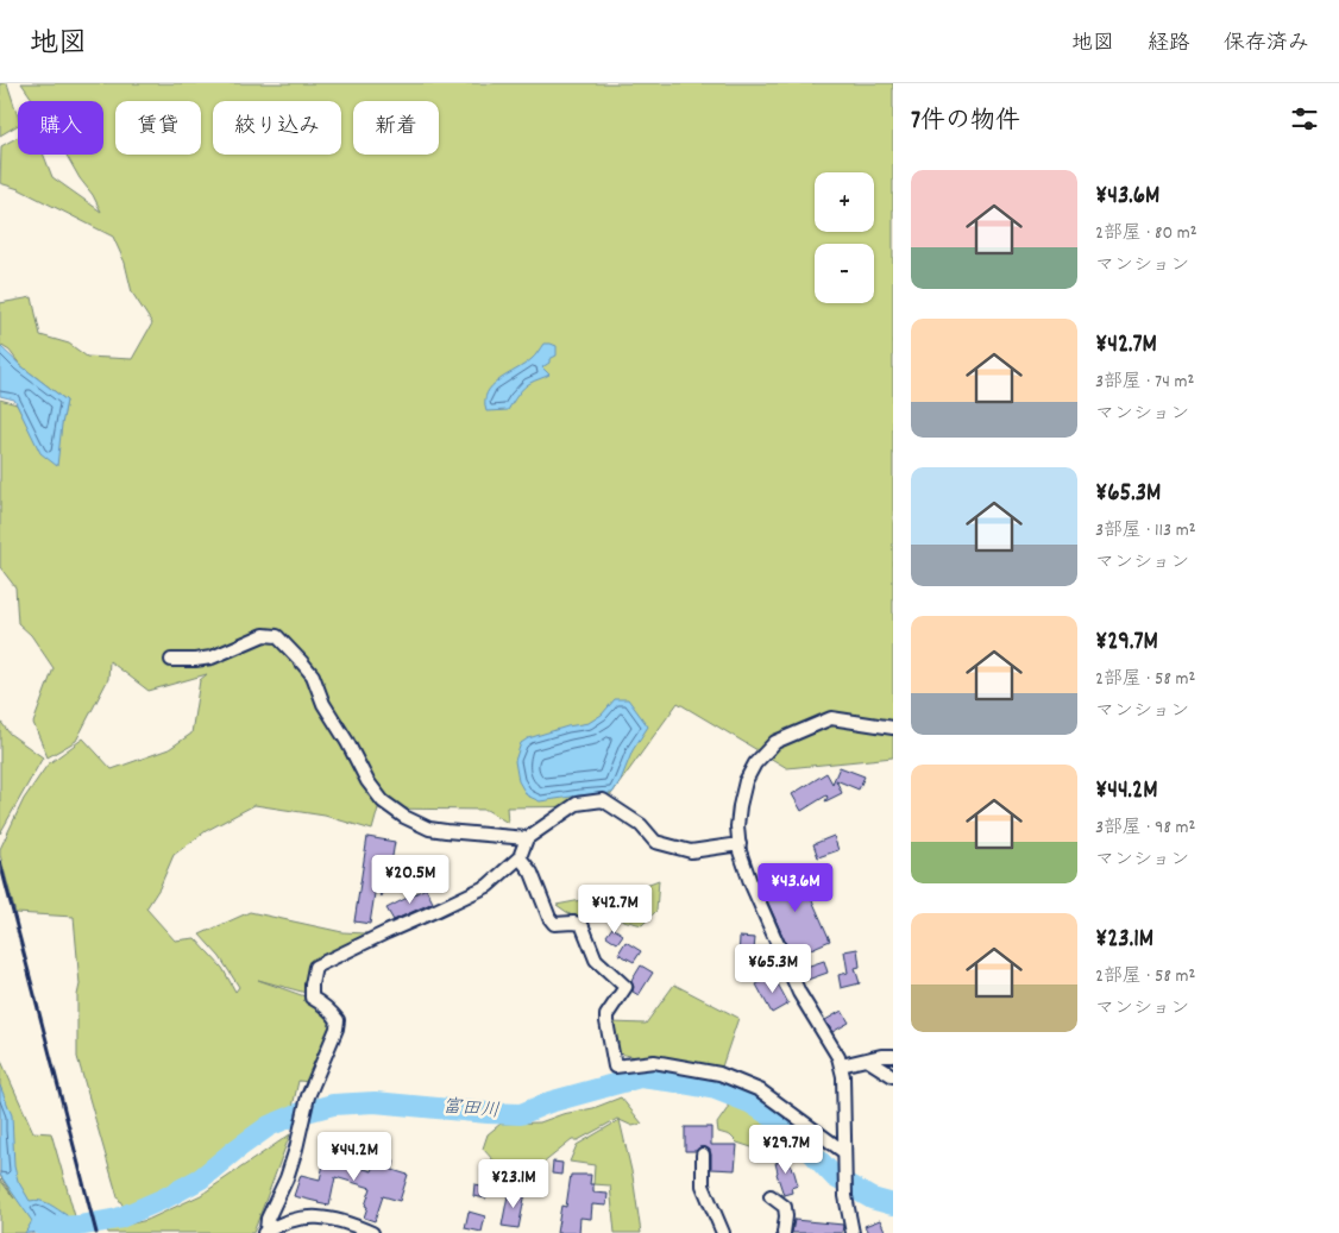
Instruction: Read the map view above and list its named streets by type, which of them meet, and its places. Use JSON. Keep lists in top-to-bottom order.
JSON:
{
  "water": ["富田川"],
  "page": {
    "header": "地図",
    "nav": ["地図", "経路", "保存済み"],
    "heading": "7件の物件",
    "chip": [
      "購入",
      "賃貸",
      "絞り込み",
      "新着"
    ],
    "list": [
      {
        "name": "¥43.6M",
        "note": "2部屋 · 80 m² · マンション"
      },
      {
        "name": "¥42.7M",
        "note": "3部屋 · 74 m² · マンション"
      },
      {
        "name": "¥65.3M",
        "note": "3部屋 · 113 m² · マンション"
      },
      {
        "name": "¥29.7M",
        "note": "2部屋 · 58 m² · マンション"
      },
      {
        "name": "¥44.2M",
        "note": "3部屋 · 98 m² · マンション"
      },
      {
        "name": "¥23.1M",
        "note": "2部屋 · 58 m² · マンション"
      }
    ],
    "map_buttons": ["+", "−"],
    "price": [
      "¥20.5M",
      "¥43.6M",
      "¥42.7M",
      "¥65.3M",
      "¥29.7M",
      "¥44.2M",
      "¥23.1M"
    ]
  }
}
